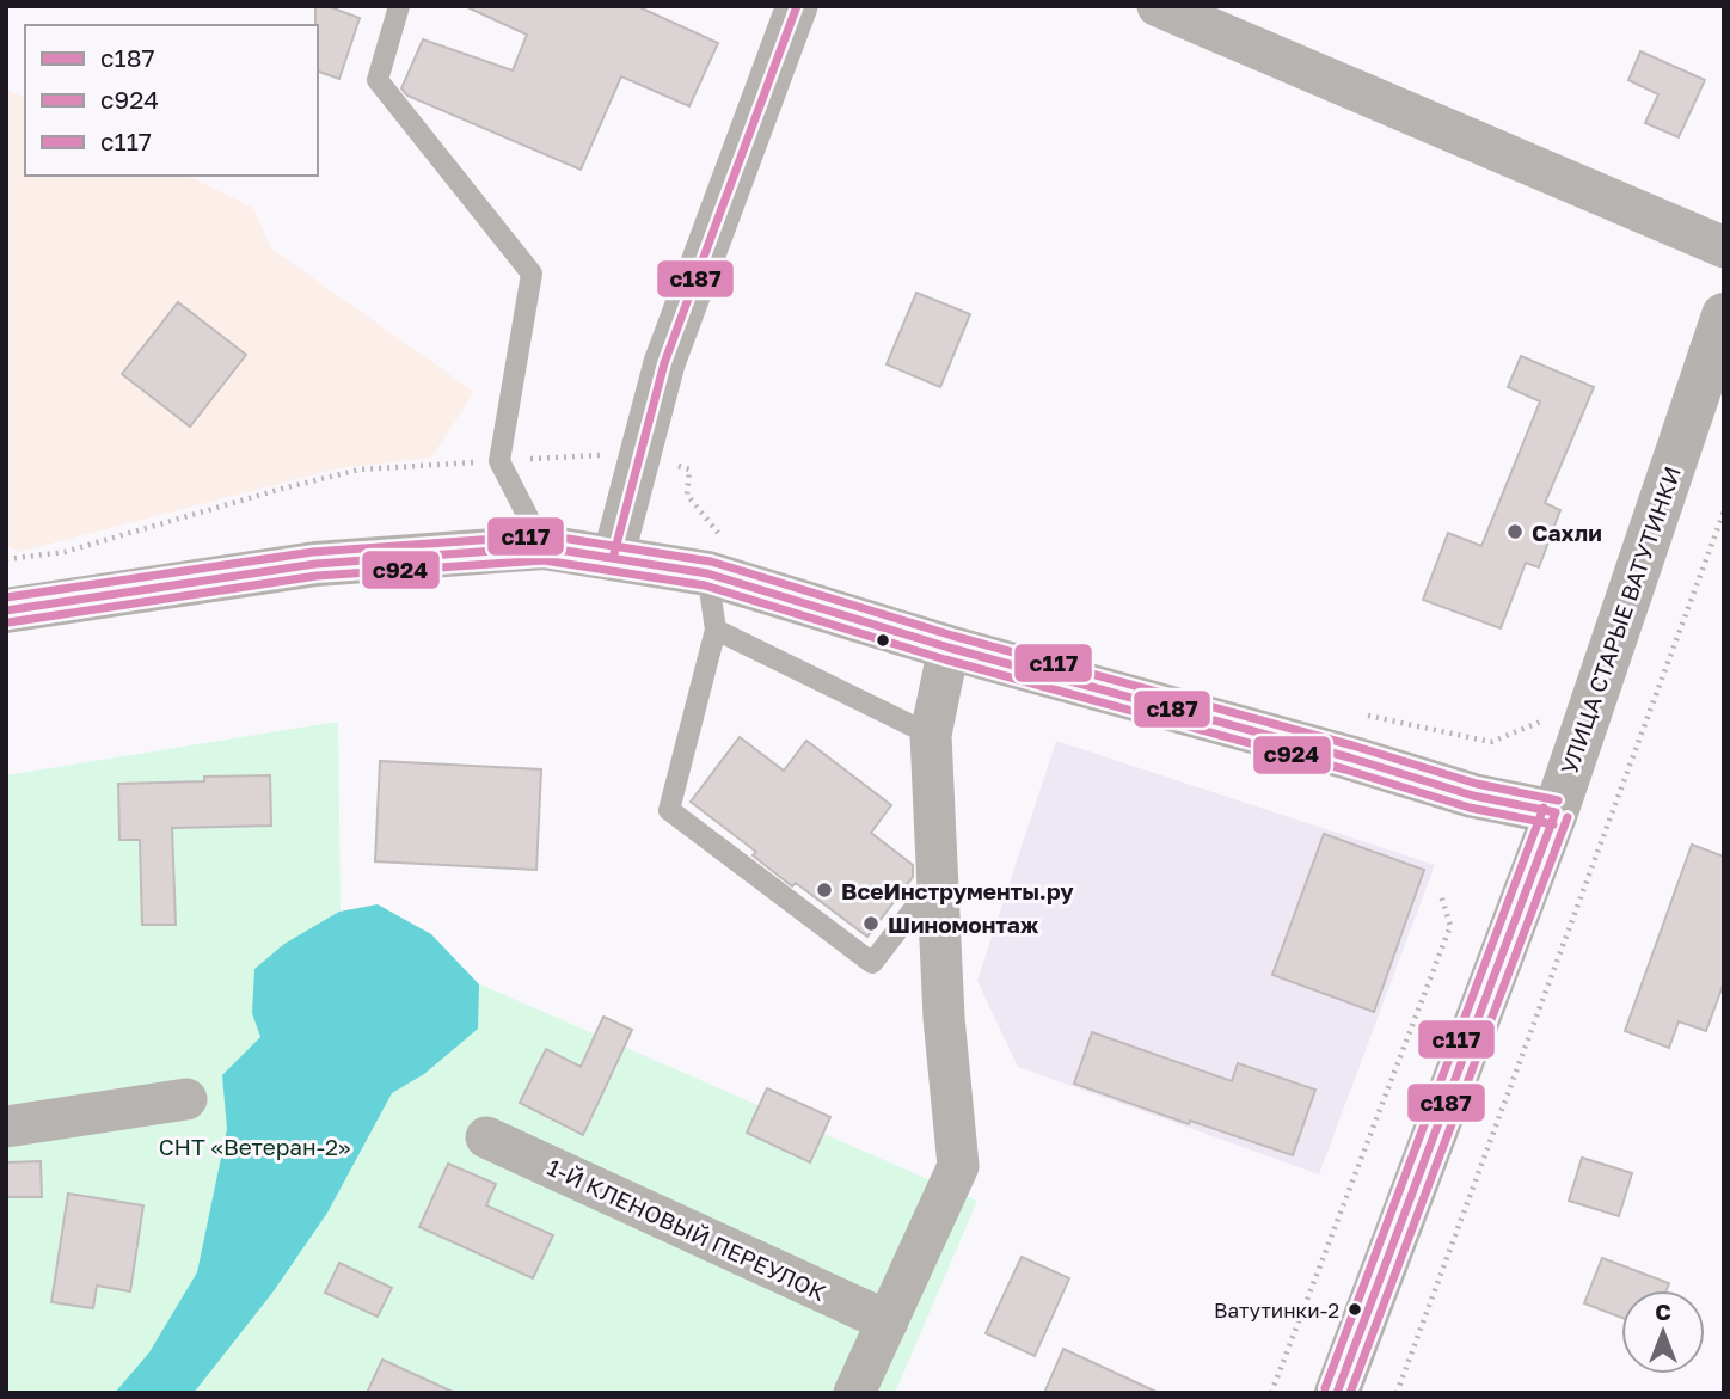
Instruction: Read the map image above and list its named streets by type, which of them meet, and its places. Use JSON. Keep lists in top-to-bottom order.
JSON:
{
  "streets": {
    "main road": ["УЛИЦА СТАРЫЕ ВАТУТИНКИ"],
    "street": ["1-Й КЛЕНОВЫЙ ПЕРЕУЛОК"]
  },
  "parks": ["СНТ «Ветеран-2»"],
  "places": [
    "Сахли",
    "ВсеИнструменты.ру",
    "Шиномонтаж",
    "Ватутинки-2"
  ],
  "lines": ["transit line с187", "transit line с117", "transit line с924"],
  "legend": ["с187", "с924", "с117"],
  "north": "top"
}
